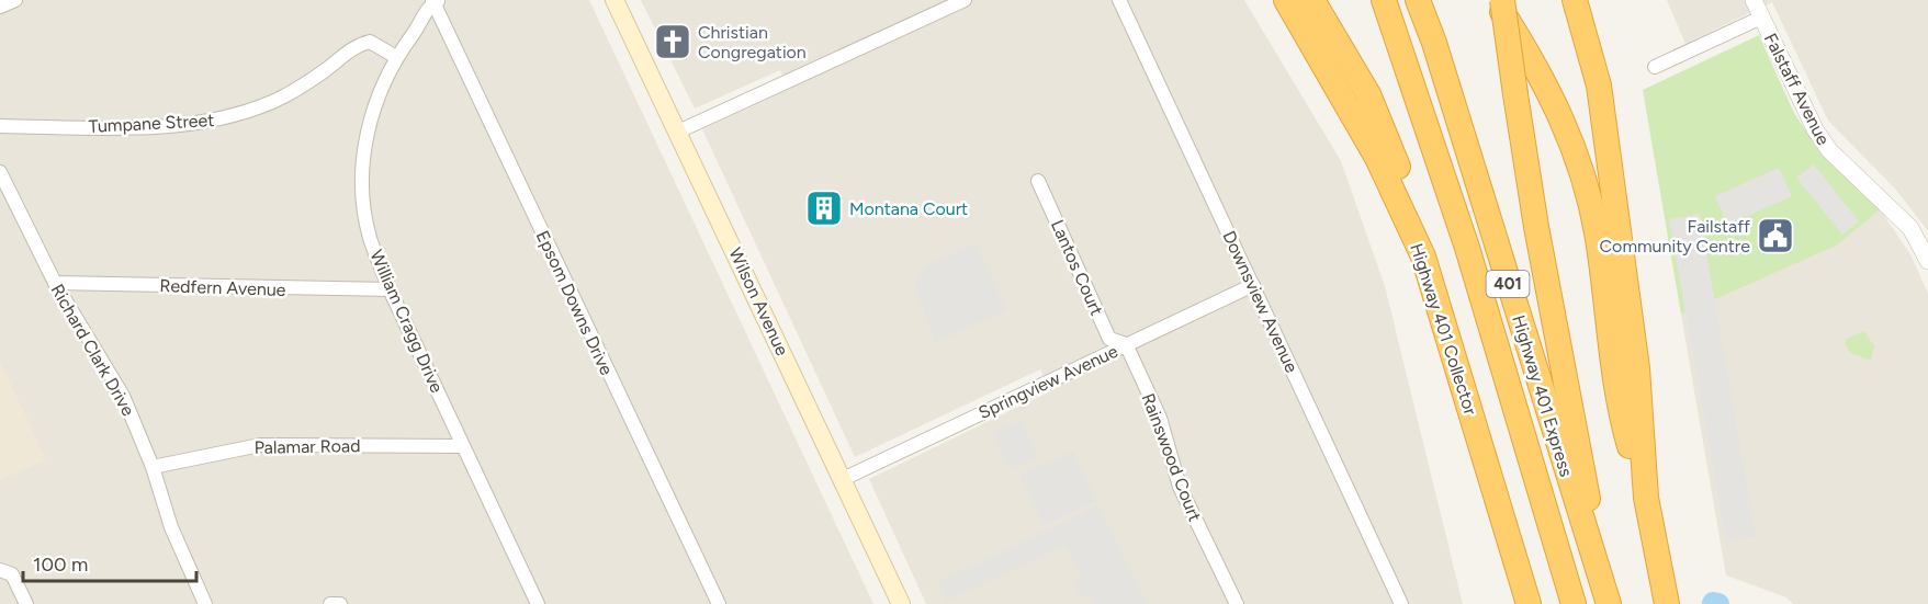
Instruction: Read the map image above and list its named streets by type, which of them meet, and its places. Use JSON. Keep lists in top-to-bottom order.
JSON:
{
  "streets": {
    "highway": ["401", "Highway 401 Collector", "Highway 401 Express"],
    "main road": ["Wilson Avenue"],
    "street": [
      "Falstaff Avenue",
      "Tumpane Street",
      "Lantos Court",
      "Redfern Avenue",
      "Downsview Avenue",
      "Epsom Downs Drive",
      "William Cragg Drive",
      "Richard Clark Drive",
      "Springview Avenue",
      "Palamar Road",
      "Rainswood Court"
    ]
  },
  "crossings": [
    ["Tumpane Street", "William Cragg Drive"],
    ["Lantos Court", "Springview Avenue"],
    ["Lantos Court", "Rainswood Court"],
    ["Redfern Avenue", "William Cragg Drive"],
    ["Redfern Avenue", "Richard Clark Drive"],
    ["Wilson Avenue", "Springview Avenue"],
    ["Downsview Avenue", "Springview Avenue"],
    ["Epsom Downs Drive", "William Cragg Drive"],
    ["William Cragg Drive", "Palamar Road"],
    ["Richard Clark Drive", "Palamar Road"],
    ["Springview Avenue", "Rainswood Court"]
  ],
  "places": {
    "church": ["Christian Congregation"],
    "building": ["Montana Court"],
    "public building": ["Failstaff Community Centre"]
  },
  "scale_bar": "100 m"
}
